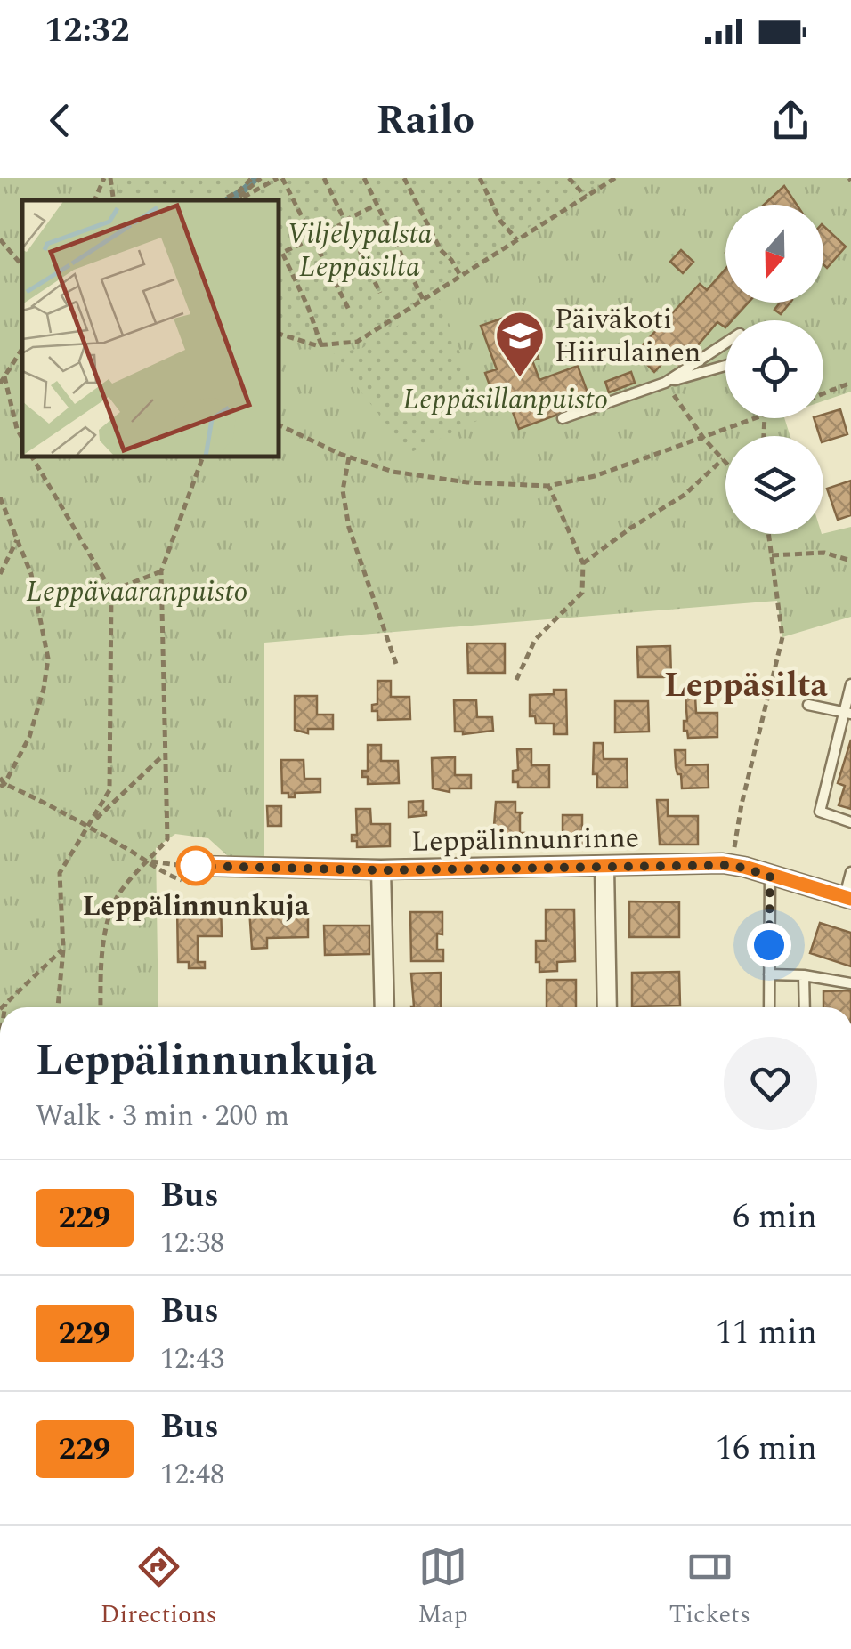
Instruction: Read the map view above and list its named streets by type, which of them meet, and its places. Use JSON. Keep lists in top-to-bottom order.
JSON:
{
  "streets": {
    "street": ["Leppälinnunrinne"]
  },
  "districts": ["Leppäsilta"],
  "parks": ["Viljelypalsta Leppäsilta", "Leppäsillanpuisto", "Leppävaaranpuisto"],
  "places": {
    "school or university": ["Päiväkoti Hiirulainen"],
    "other": ["Leppälinnunkuja"]
  },
  "lines": ["bus line 229"],
  "north": "bottom",
  "page": {
    "status": "12:32",
    "header": "Railo",
    "heading": ["Leppälinnunkuja", "Walk · 3 min · 200 m"],
    "list": [
      {
        "mark": "229",
        "name": "Bus",
        "note": "12:38",
        "value": "6 min"
      },
      {
        "mark": "229",
        "name": "Bus",
        "note": "12:43",
        "value": "11 min"
      },
      {
        "mark": "229",
        "name": "Bus",
        "note": "12:48",
        "value": "16 min"
      }
    ],
    "tabs": ["Directions", "Map", "Tickets"]
  }
}
